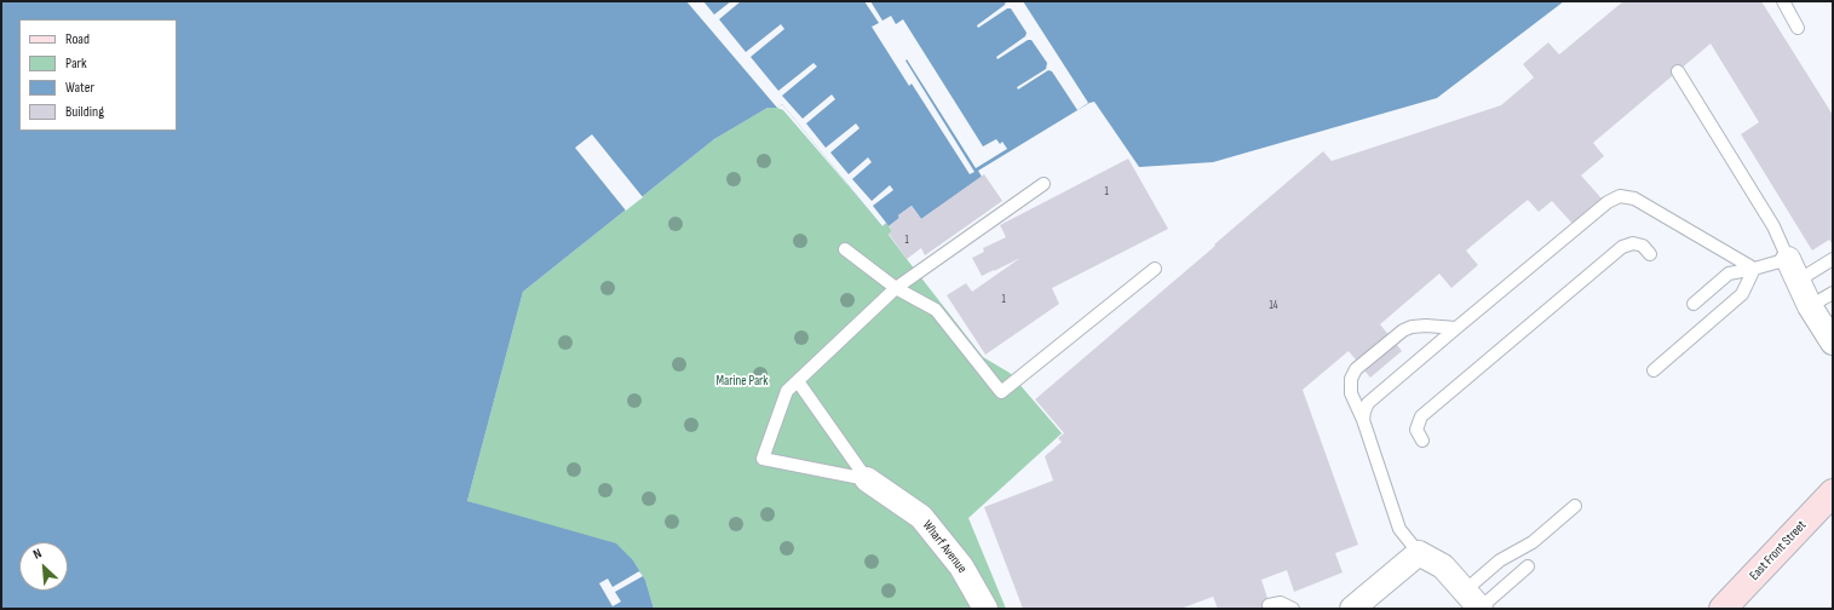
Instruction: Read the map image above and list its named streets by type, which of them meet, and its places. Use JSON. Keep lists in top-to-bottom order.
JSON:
{
  "streets": {
    "main road": ["East Front Street"],
    "street": ["Wharf Avenue"]
  },
  "parks": ["Marine Park"],
  "house_numbers": [
    "1",
    "1",
    "1",
    "14"
  ],
  "legend": [
    "Road",
    "Park",
    "Water",
    "Building"
  ],
  "north": "top left"
}
